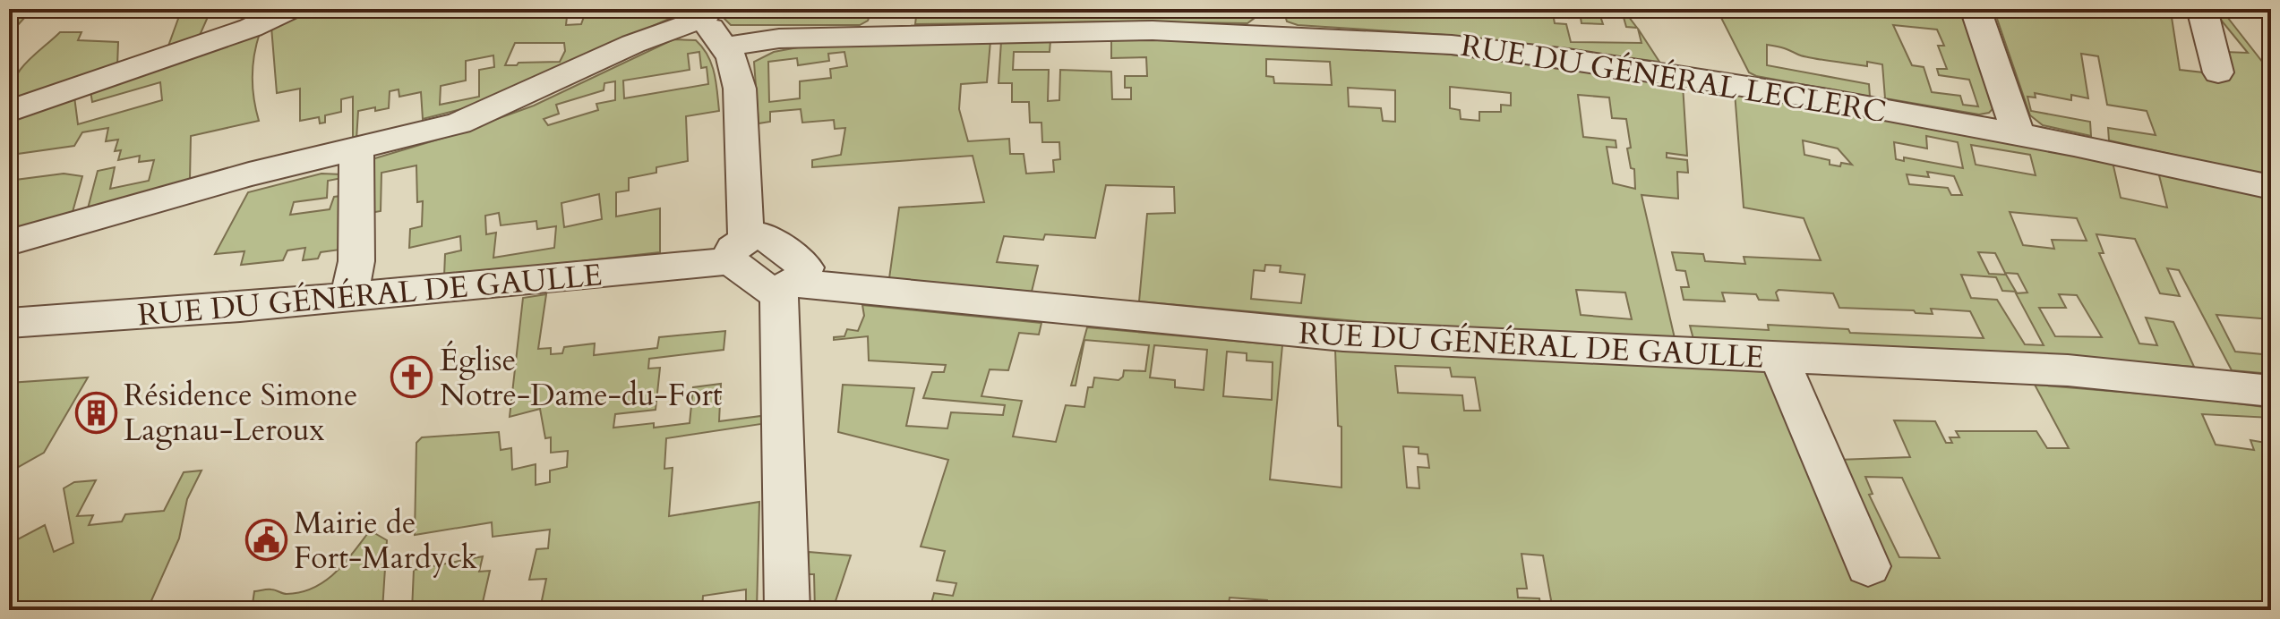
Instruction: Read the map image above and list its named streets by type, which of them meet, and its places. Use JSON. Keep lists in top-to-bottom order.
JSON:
{
  "streets": {
    "street": ["RUE DU GÉNÉRAL LECLERC", "RUE DU GÉNÉRAL DE GAULLE"]
  },
  "places": {
    "church": ["Église Notre-Dame-du-Fort"],
    "building": ["Résidence Simone Lagnau-Leroux"],
    "public building": ["Mairie de Fort-Mardyck"]
  }
}
